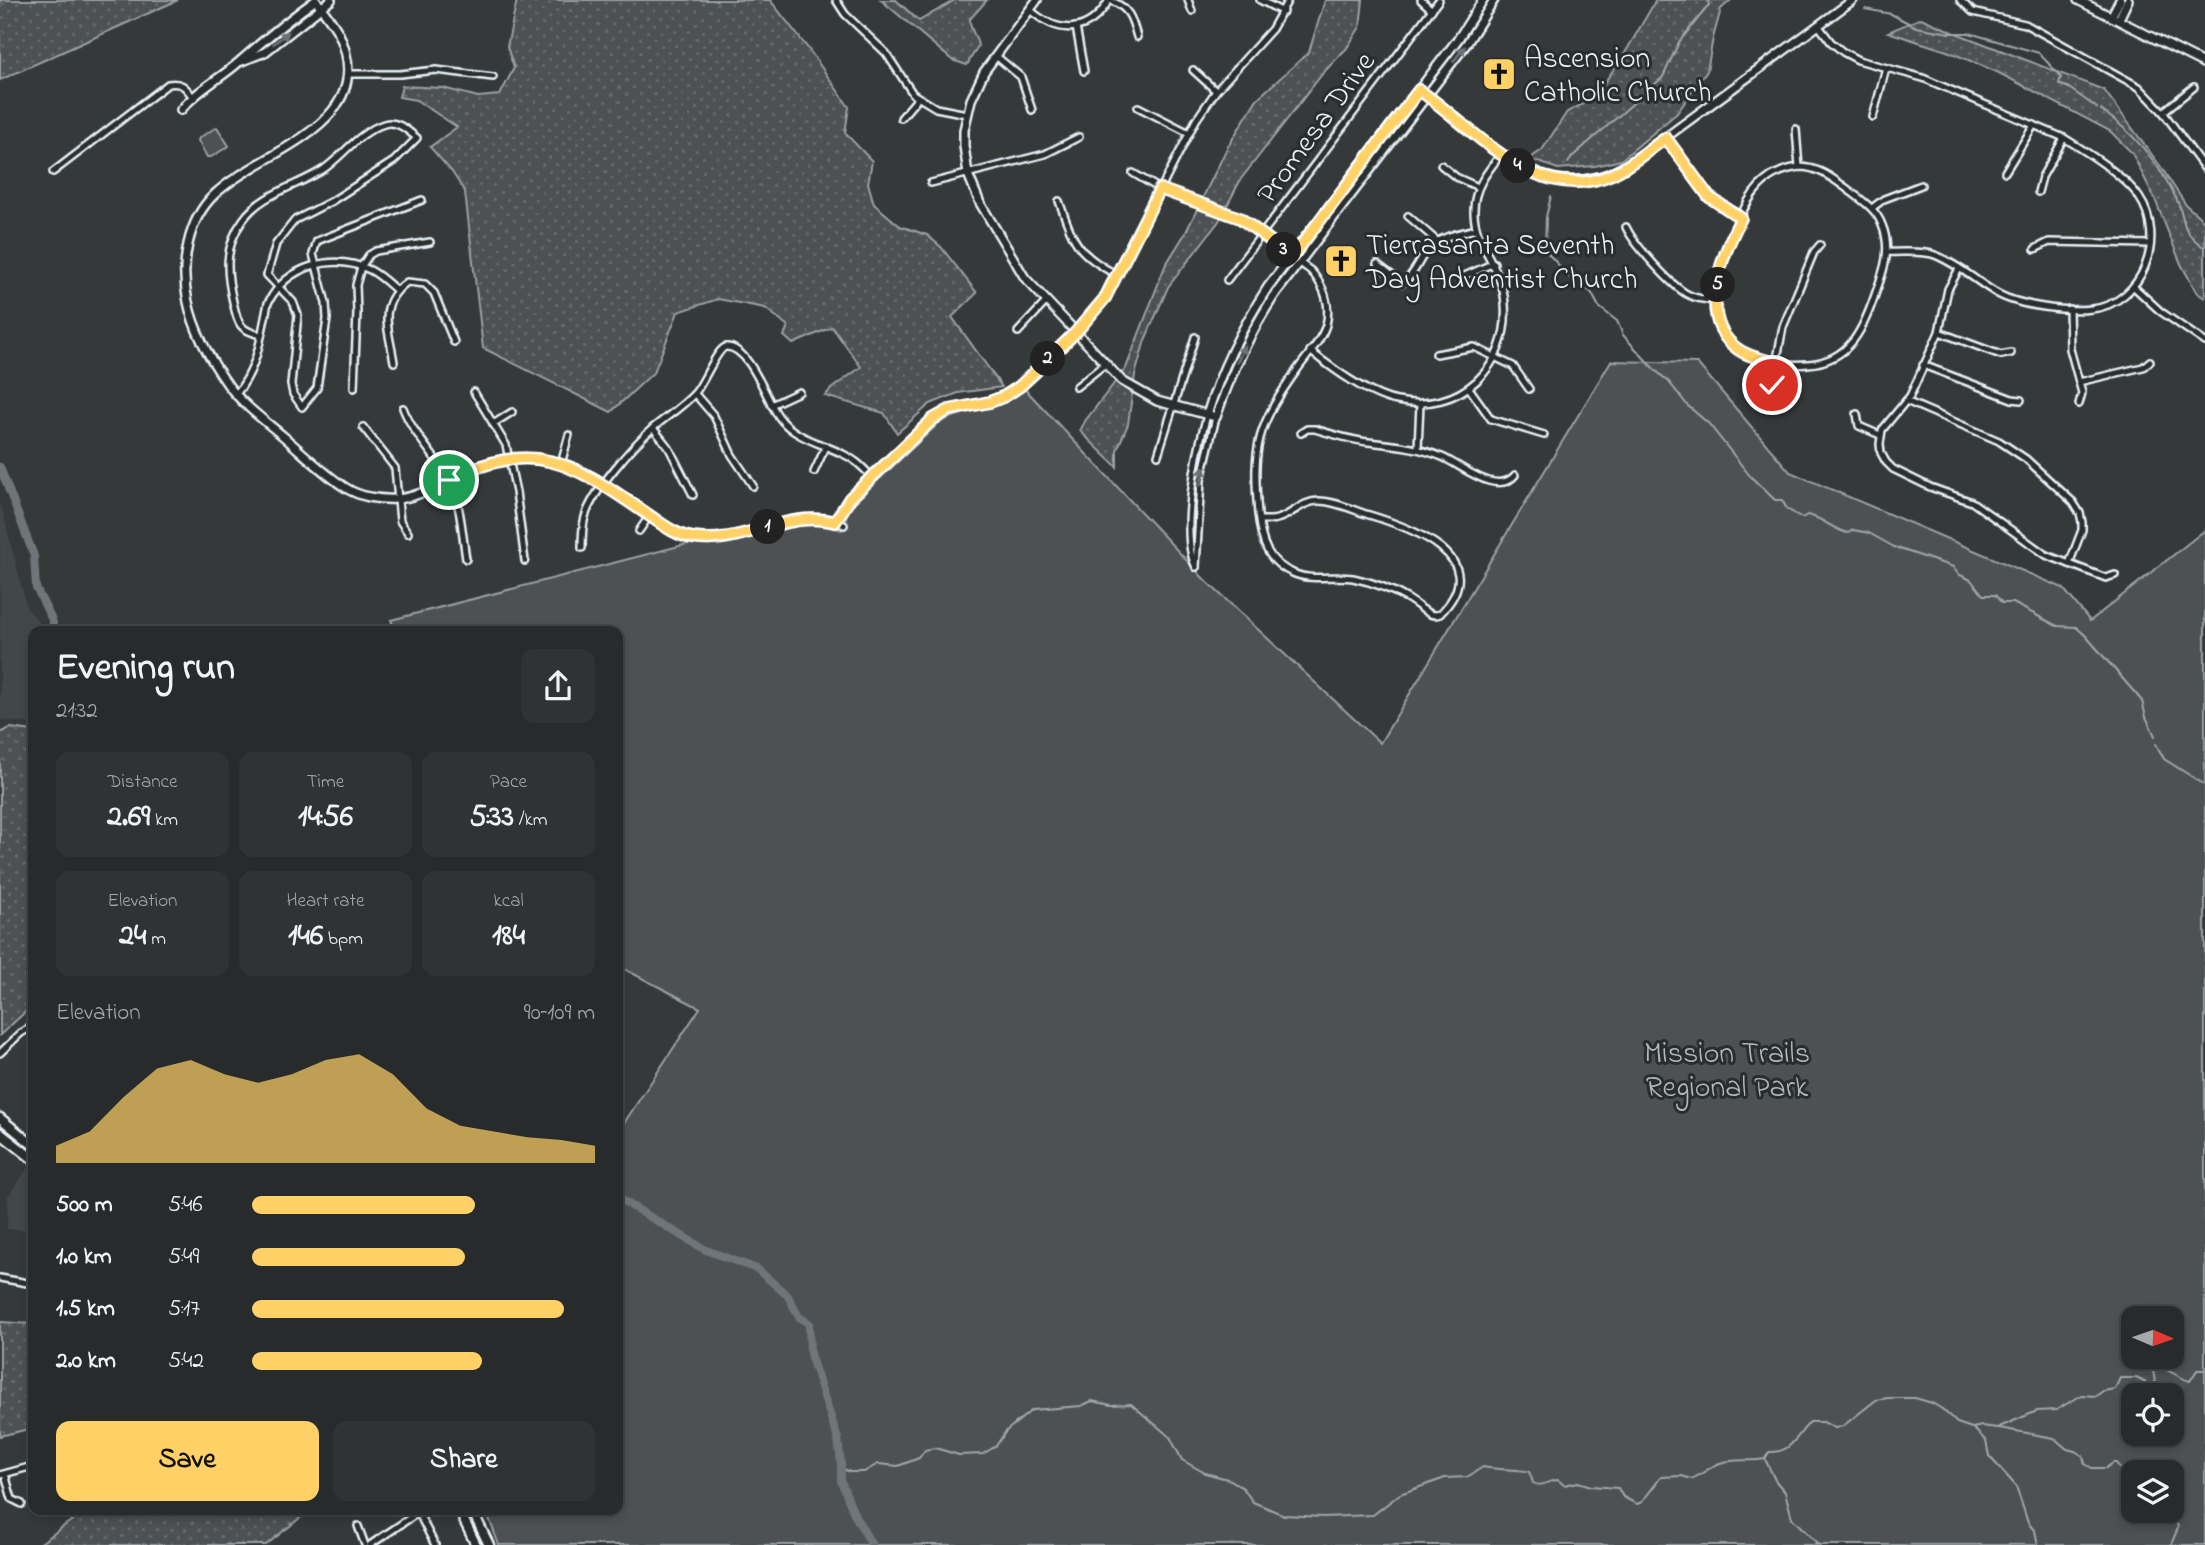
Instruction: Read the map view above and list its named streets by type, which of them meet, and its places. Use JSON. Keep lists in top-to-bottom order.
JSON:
{
  "streets": {
    "street": ["Promesa Drive"]
  },
  "parks": ["Mission Trails Regional Park"],
  "places": {
    "church": ["Ascension Catholic Church", "Tierrasanta Seventh Day Adventist Church"]
  },
  "north": "right",
  "page": {
    "pins": [
      "4",
      "3",
      "5",
      "2",
      "1"
    ],
    "heading": ["Evening run", "21:32"],
    "stats": [
      ["Distance", "2.69 km"],
      ["Time", "14:56"],
      ["Pace", "5:33 /km"],
      ["Elevation", "24 m"],
      ["Heart rate", "146 bpm"],
      ["kcal", "184"]
    ],
    "chart": ["Elevation", "90–109 m"],
    "list": [
      {
        "name": "500 m",
        "note": "5:46"
      },
      {
        "name": "1.0 km",
        "note": "5:49"
      },
      {
        "name": "1.5 km",
        "note": "5:17"
      },
      {
        "name": "2.0 km",
        "note": "5:42"
      }
    ],
    "buttons": ["Save", "Share"]
  }
}
